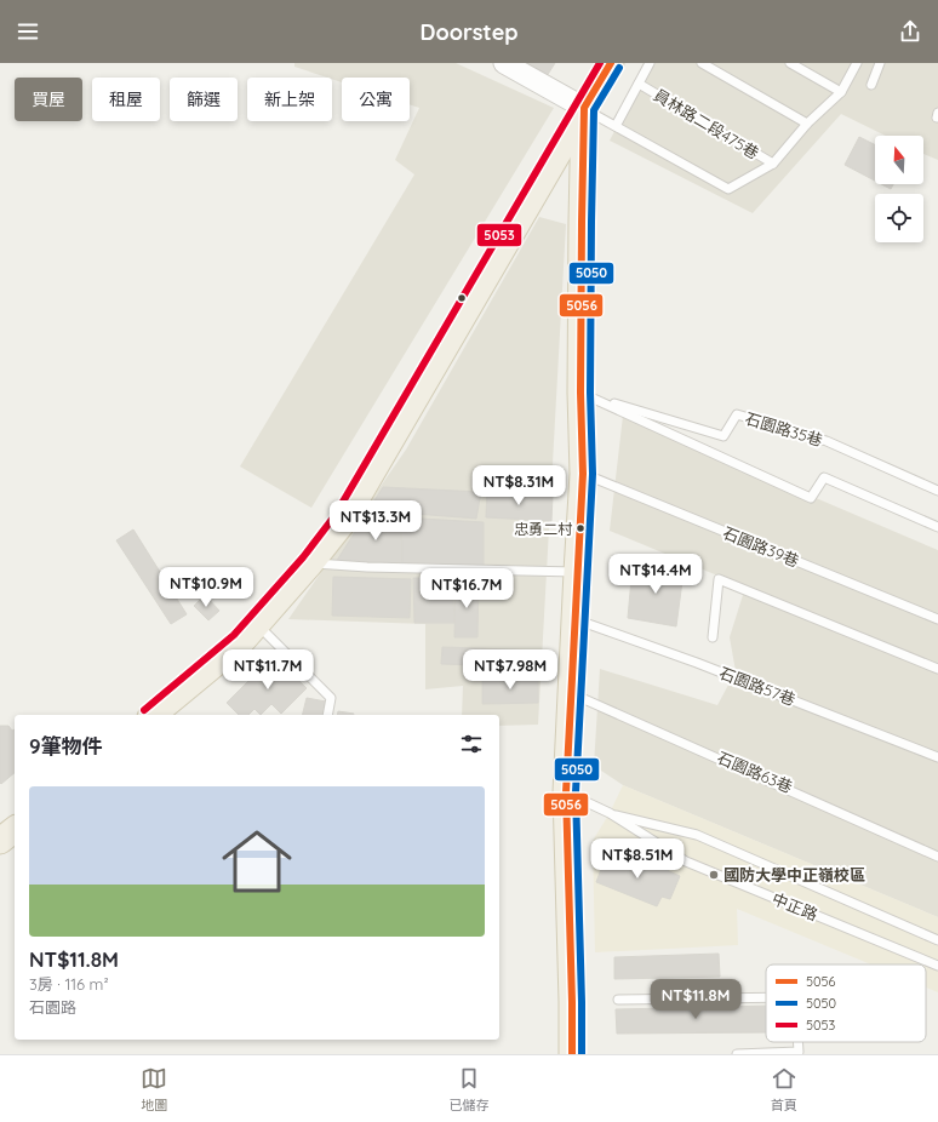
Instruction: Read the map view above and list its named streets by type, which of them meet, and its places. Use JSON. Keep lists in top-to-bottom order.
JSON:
{
  "streets": {
    "lane": [
      "員林路二段475巷",
      "石園路35巷",
      "石園路39巷",
      "石園路57巷",
      "石園路63巷",
      "中正路"
    ]
  },
  "places": ["忠勇二村", "國防大學中正嶺校區"],
  "lines": ["transit line 5056", "transit line 5053", "transit line 5050"],
  "legend": ["5056", "5050", "5053"],
  "north": "top",
  "page": {
    "header": "Doorstep",
    "chip": [
      "買屋",
      "租屋",
      "篩選",
      "新上架",
      "公寓"
    ],
    "price": [
      "NT$8.31M",
      "NT$13.3M",
      "NT$14.4M",
      "NT$10.9M",
      "NT$16.7M",
      "NT$11.7M",
      "NT$7.98M",
      "NT$8.51M",
      "NT$11.8M"
    ],
    "heading": "9筆物件",
    "list": [
      {
        "name": "NT$11.8M",
        "note": "3房 · 116 m² · 石園路"
      }
    ],
    "tabs": ["地圖", "已儲存", "首頁"]
  }
}
